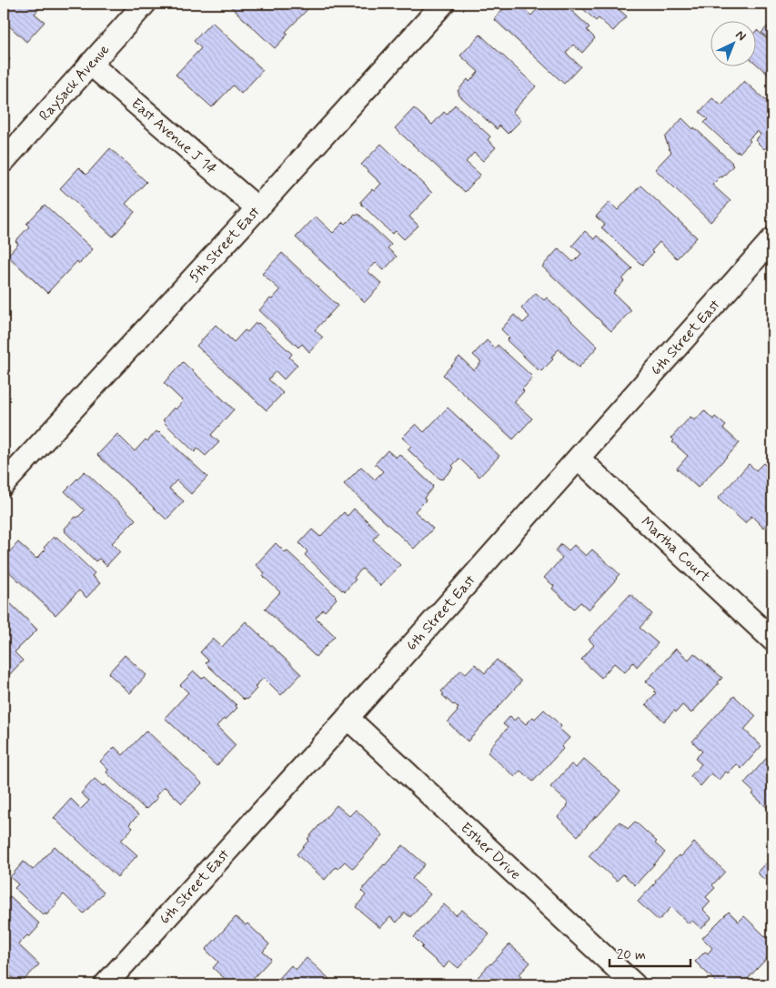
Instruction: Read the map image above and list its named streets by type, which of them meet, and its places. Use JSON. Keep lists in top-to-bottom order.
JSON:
{
  "streets": {
    "street": [
      "Raysack Avenue",
      "East Avenue J 14",
      "5th Street East",
      "6th Street East",
      "Martha Court",
      "Esther Drive"
    ]
  },
  "crossings": [
    ["Raysack Avenue", "East Avenue J 14"],
    ["East Avenue J 14", "5th Street East"],
    ["6th Street East", "Martha Court"],
    ["6th Street East", "Esther Drive"]
  ],
  "scale_bar": "20 m",
  "north": "top right"
}
